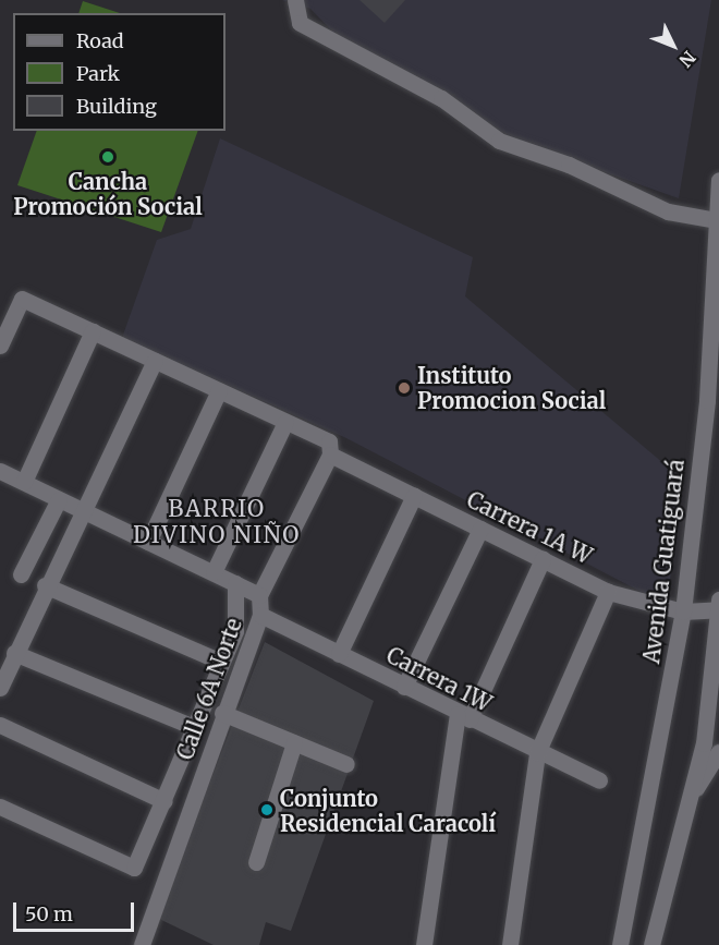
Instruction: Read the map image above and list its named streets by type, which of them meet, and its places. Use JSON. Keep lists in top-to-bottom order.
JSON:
{
  "streets": {
    "street": [
      "Carrera 1A W",
      "Avenida Guatiguará",
      "Carrera 1W",
      "Calle 6A Norte"
    ]
  },
  "crossings": [
    ["Carrera 1A W", "Avenida Guatiguará"],
    ["Carrera 1A W", "Calle 6A Norte"],
    ["Carrera 1W", "Calle 6A Norte"]
  ],
  "districts": ["BARRIO DIVINO NIÑO"],
  "places": ["Cancha Promoción Social", "Instituto Promocion Social", "Conjunto Residencial Caracolí"],
  "legend": ["Road", "Park", "Building"],
  "scale_bar": "50 m",
  "north": "bottom right"
}
